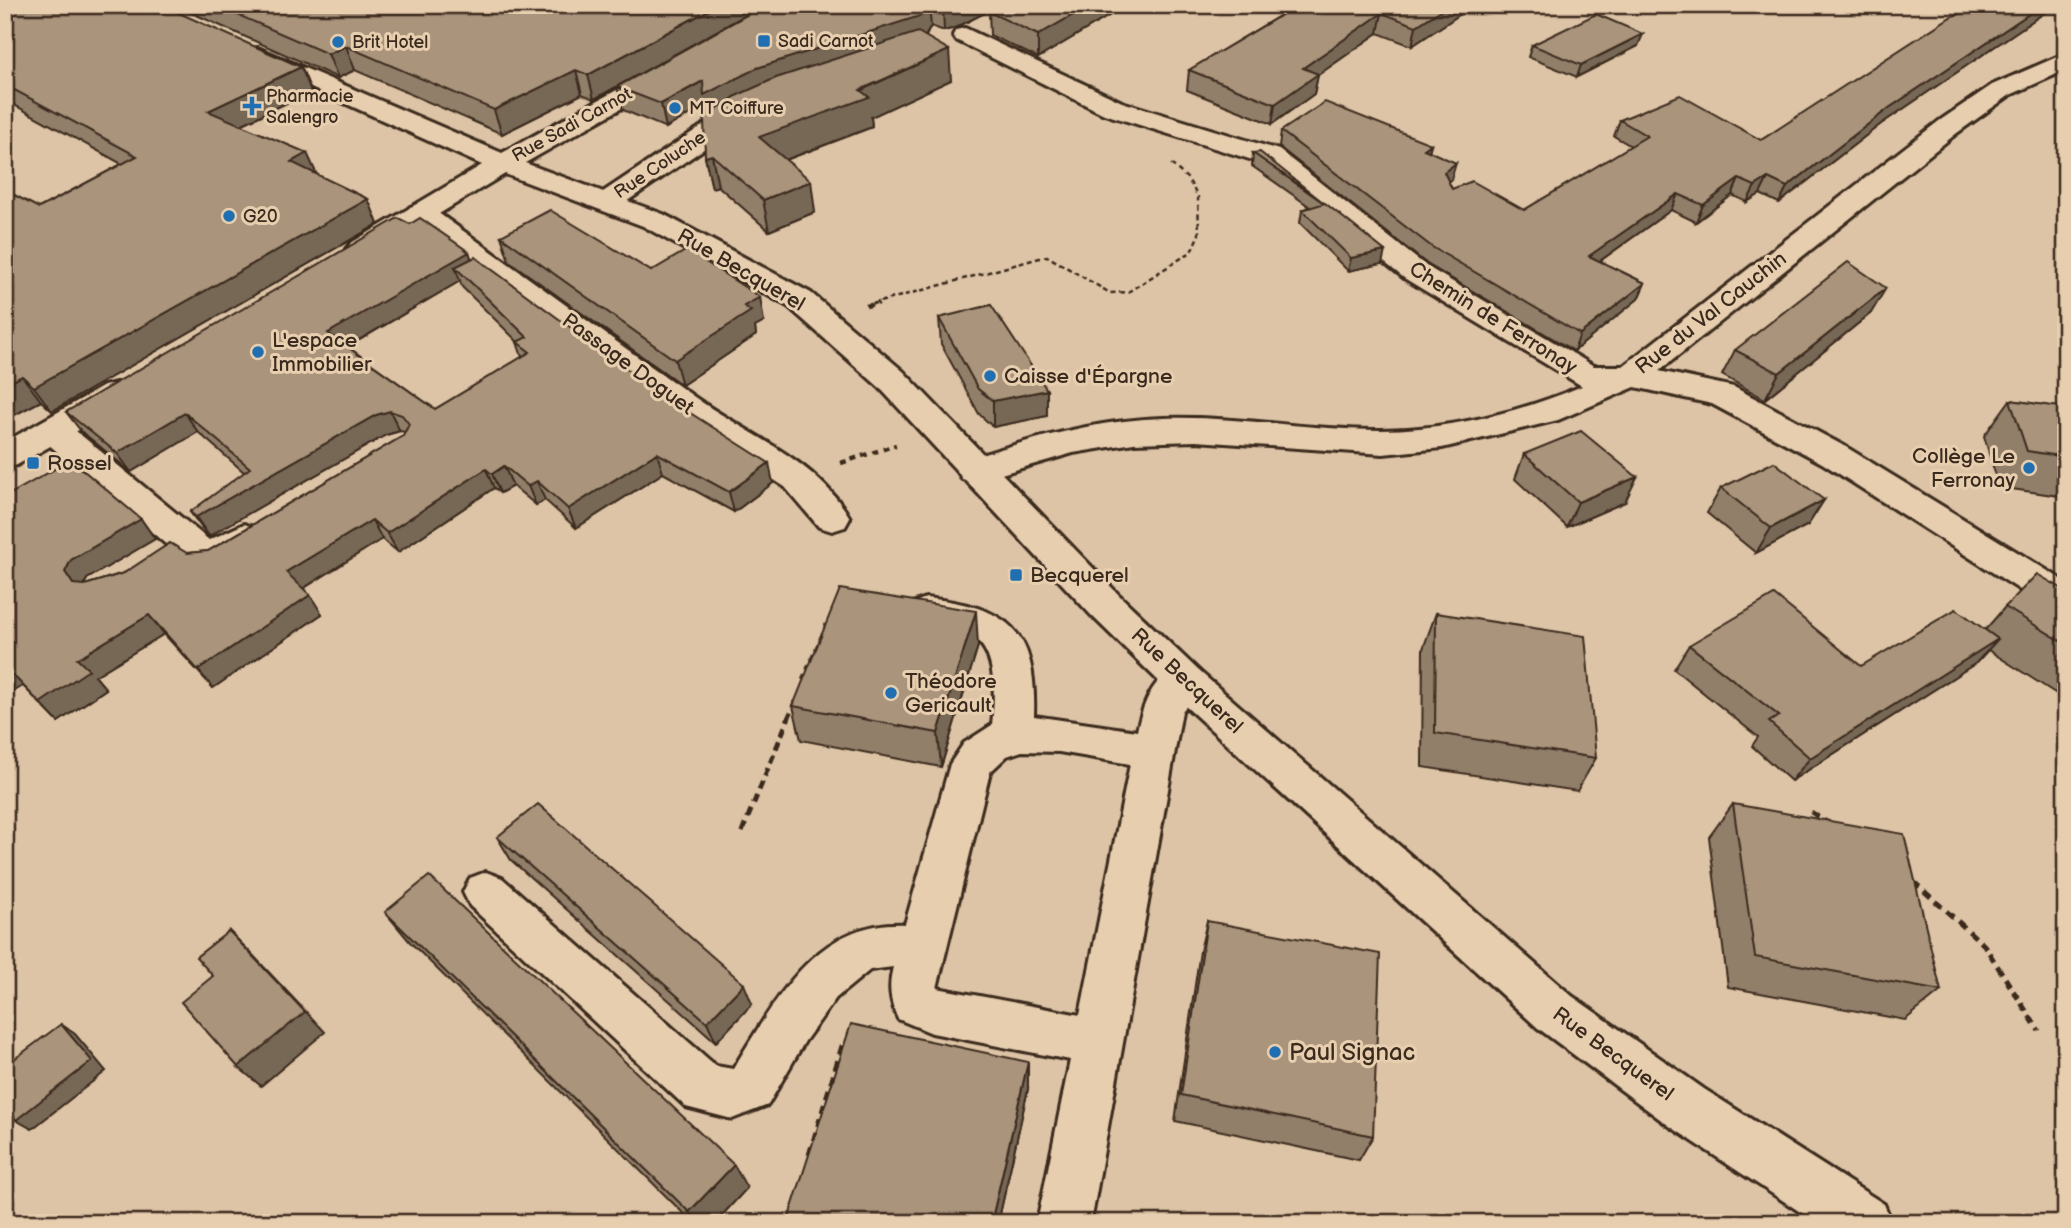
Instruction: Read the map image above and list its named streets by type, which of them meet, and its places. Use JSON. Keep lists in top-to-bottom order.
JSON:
{
  "streets": {
    "street": [
      "Rue Sadi Carnot",
      "Rue Coluche",
      "Rue Becquerel",
      "Rue du Val Cauchin",
      "Chemin de Ferronay",
      "Passage Doguet"
    ]
  },
  "crossings": [
    ["Rue Sadi Carnot", "Rue Becquerel"],
    ["Rue Sadi Carnot", "Passage Doguet"],
    ["Rue Coluche", "Rue Becquerel"],
    ["Rue Becquerel", "Rue du Val Cauchin"],
    ["Rue du Val Cauchin", "Chemin de Ferronay"]
  ],
  "places": {
    "transit": ["Sadi Carnot", "Rossel", "Becquerel"],
    "other": [
      "Brit Hotel",
      "MT Coiffure",
      "G20",
      "L'espace Immobilier",
      "Caisse d'Épargne",
      "Collège Le Ferronay",
      "Théodore Gericault",
      "Paul Signac"
    ],
    "health": ["Pharmacie Salengro"]
  }
}
